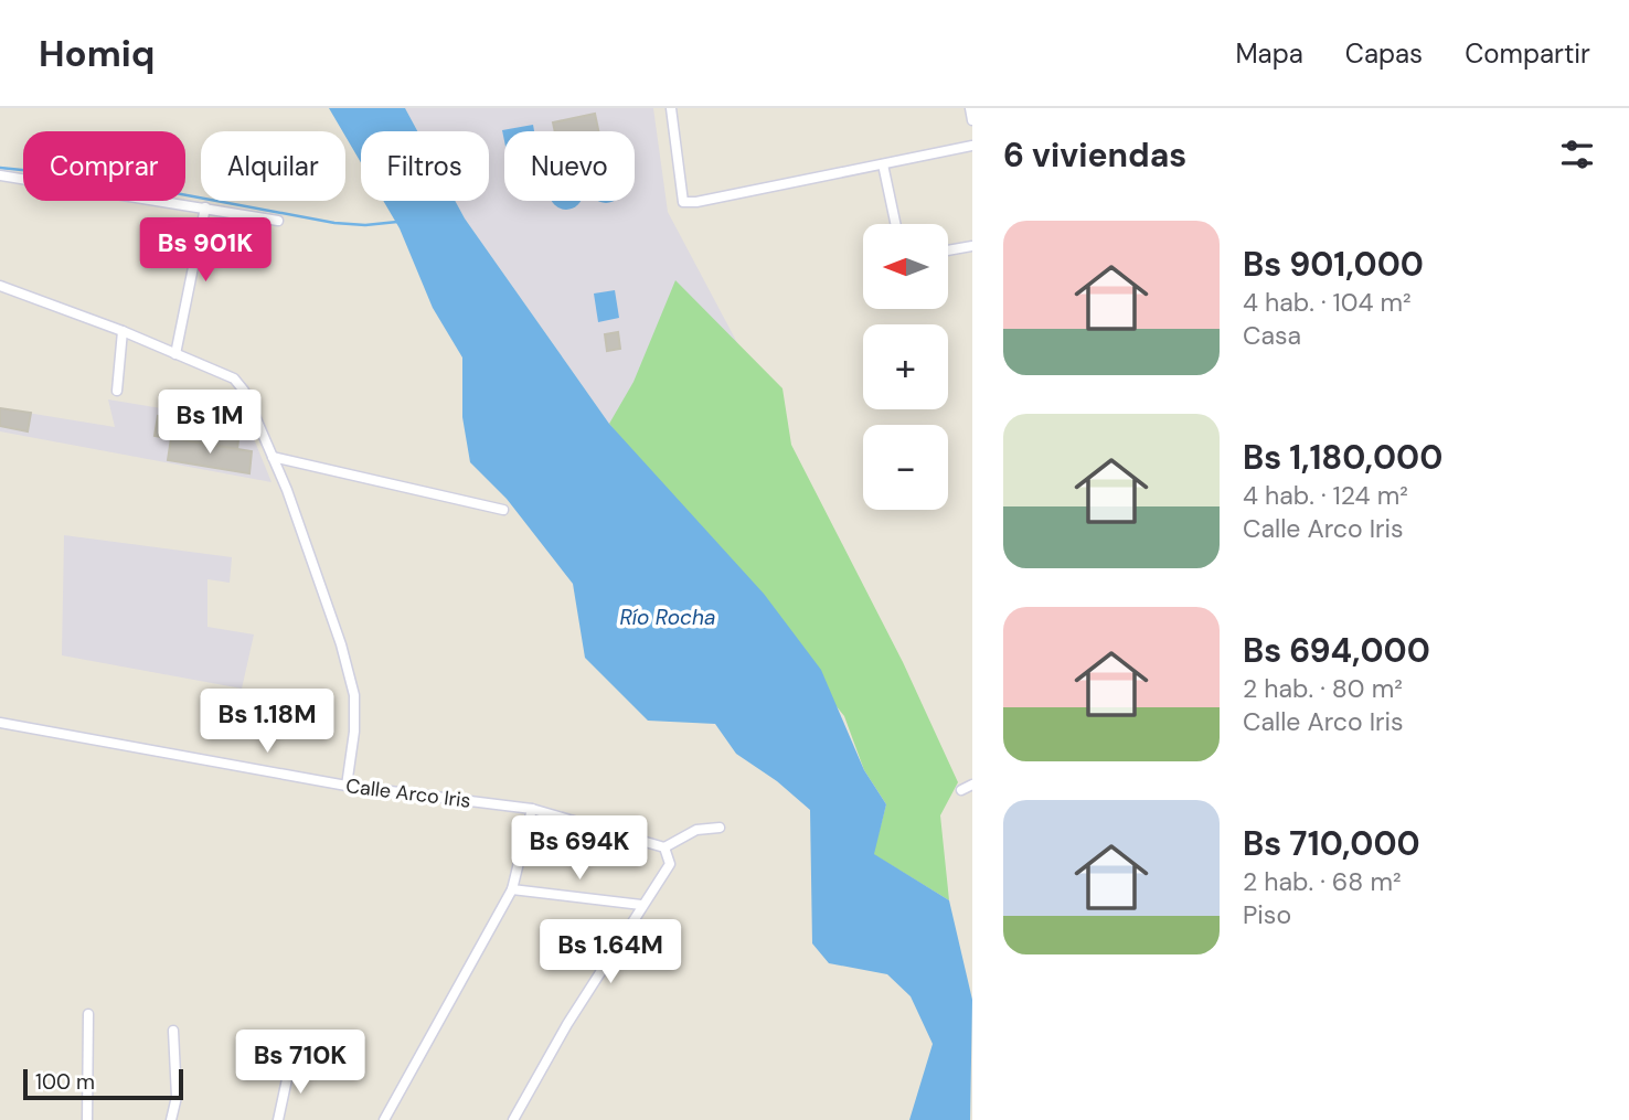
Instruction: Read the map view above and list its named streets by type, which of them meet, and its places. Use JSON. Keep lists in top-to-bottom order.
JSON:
{
  "streets": {
    "street": ["Calle Arco Iris"]
  },
  "water": ["Río Rocha"],
  "scale_bar": "100 m",
  "north": "left",
  "page": {
    "header": "Homiq",
    "nav": ["Mapa", "Capas", "Compartir"],
    "heading": "6 viviendas",
    "chip": [
      "Comprar",
      "Alquilar",
      "Filtros",
      "Nuevo"
    ],
    "list": [
      {
        "name": "Bs 901,000",
        "note": "4 hab. · 104 m² · Casa"
      },
      {
        "name": "Bs 1,180,000",
        "note": "4 hab. · 124 m² · Calle Arco Iris"
      },
      {
        "name": "Bs 694,000",
        "note": "2 hab. · 80 m² · Calle Arco Iris"
      },
      {
        "name": "Bs 710,000",
        "note": "2 hab. · 68 m² · Piso"
      }
    ],
    "price": [
      "Bs 901K",
      "Bs 1M",
      "Bs 1.18M",
      "Bs 694K",
      "Bs 1.64M",
      "Bs 710K"
    ],
    "map_buttons": ["+", "−"],
    "scale": "100 m"
  }
}
